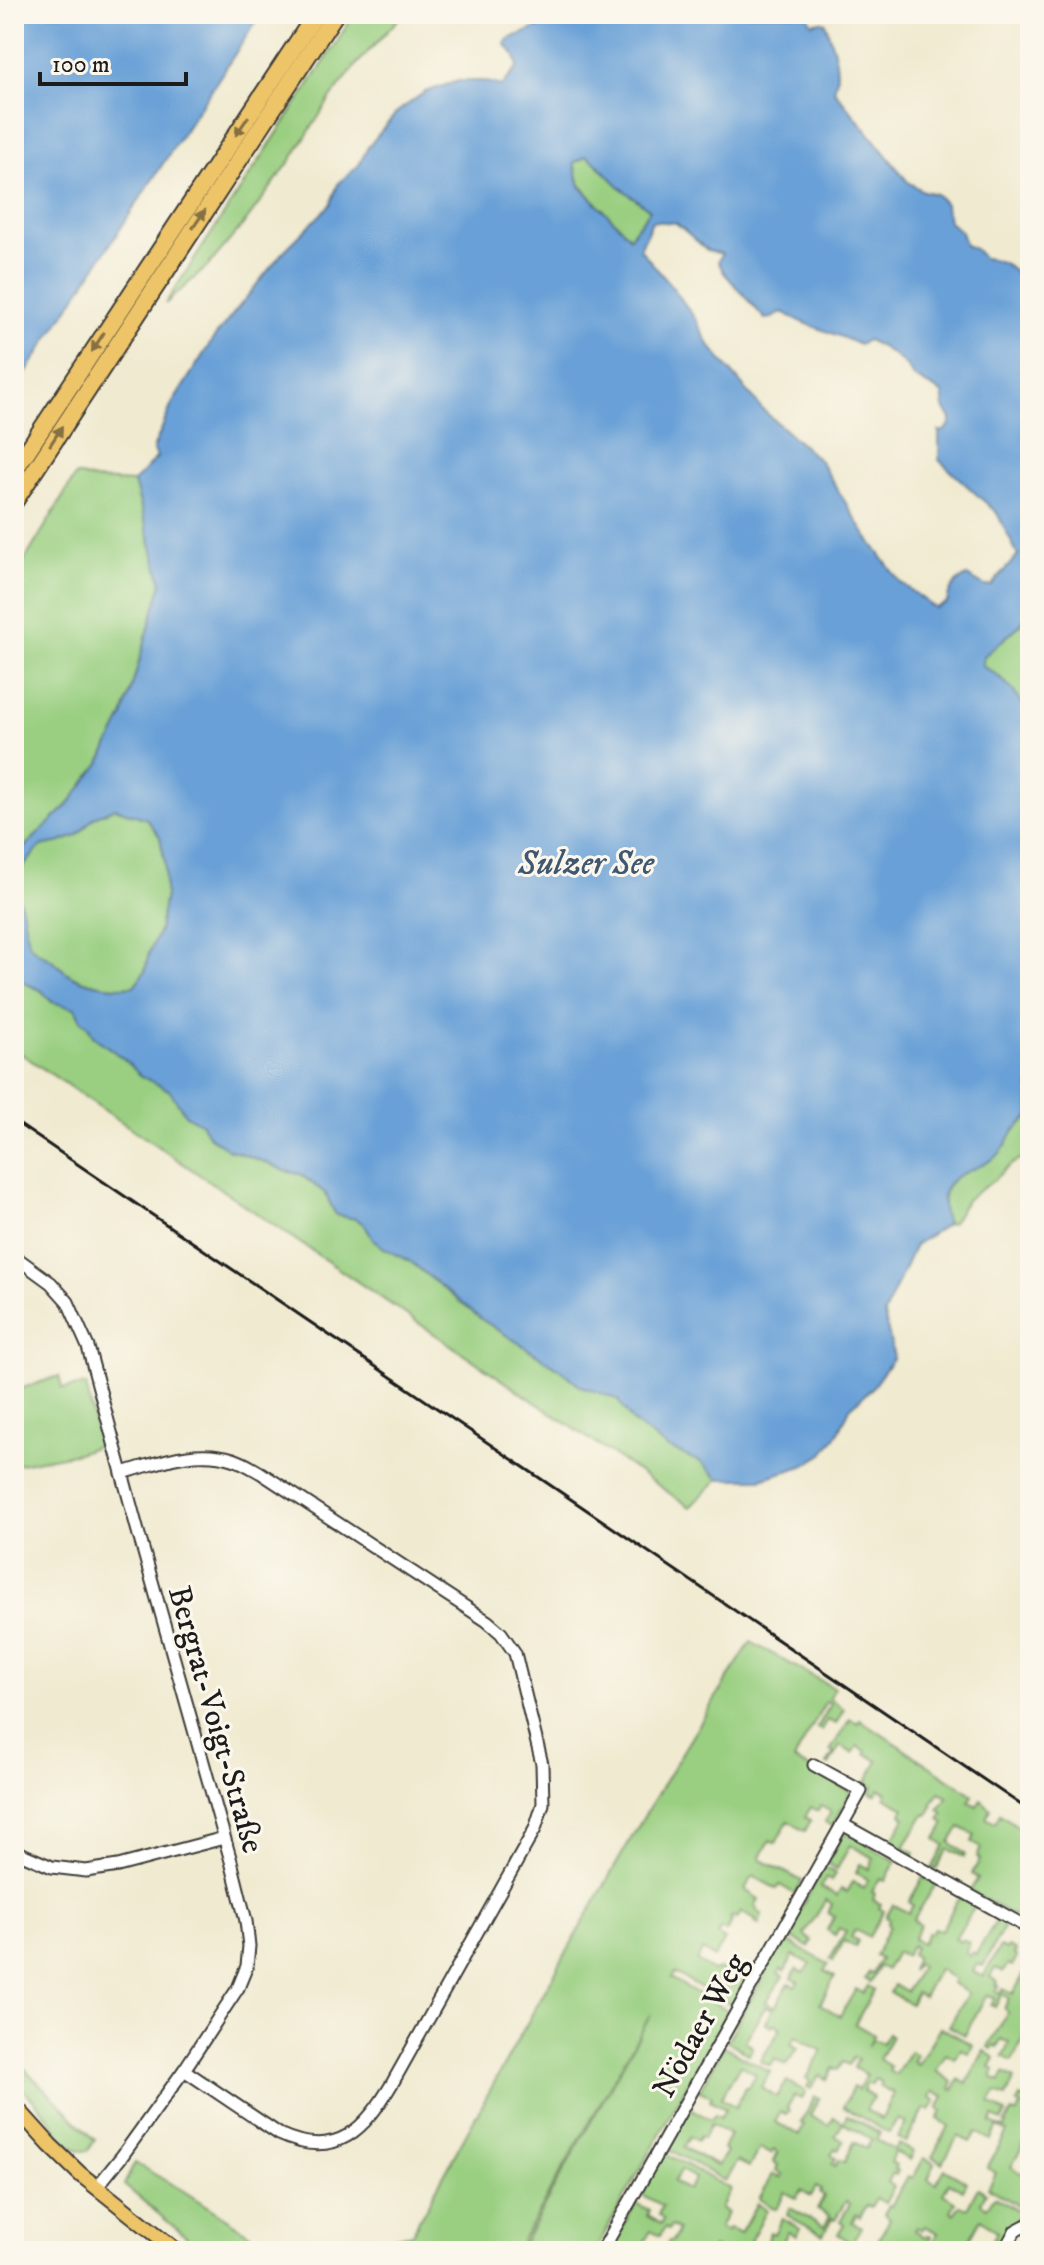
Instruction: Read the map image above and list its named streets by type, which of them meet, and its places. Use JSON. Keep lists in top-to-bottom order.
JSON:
{
  "streets": {
    "street": ["Bergrat-Voigt-Straße", "Nödaer Weg"]
  },
  "water": ["Sulzer See"],
  "scale_bar": "100 m"
}
